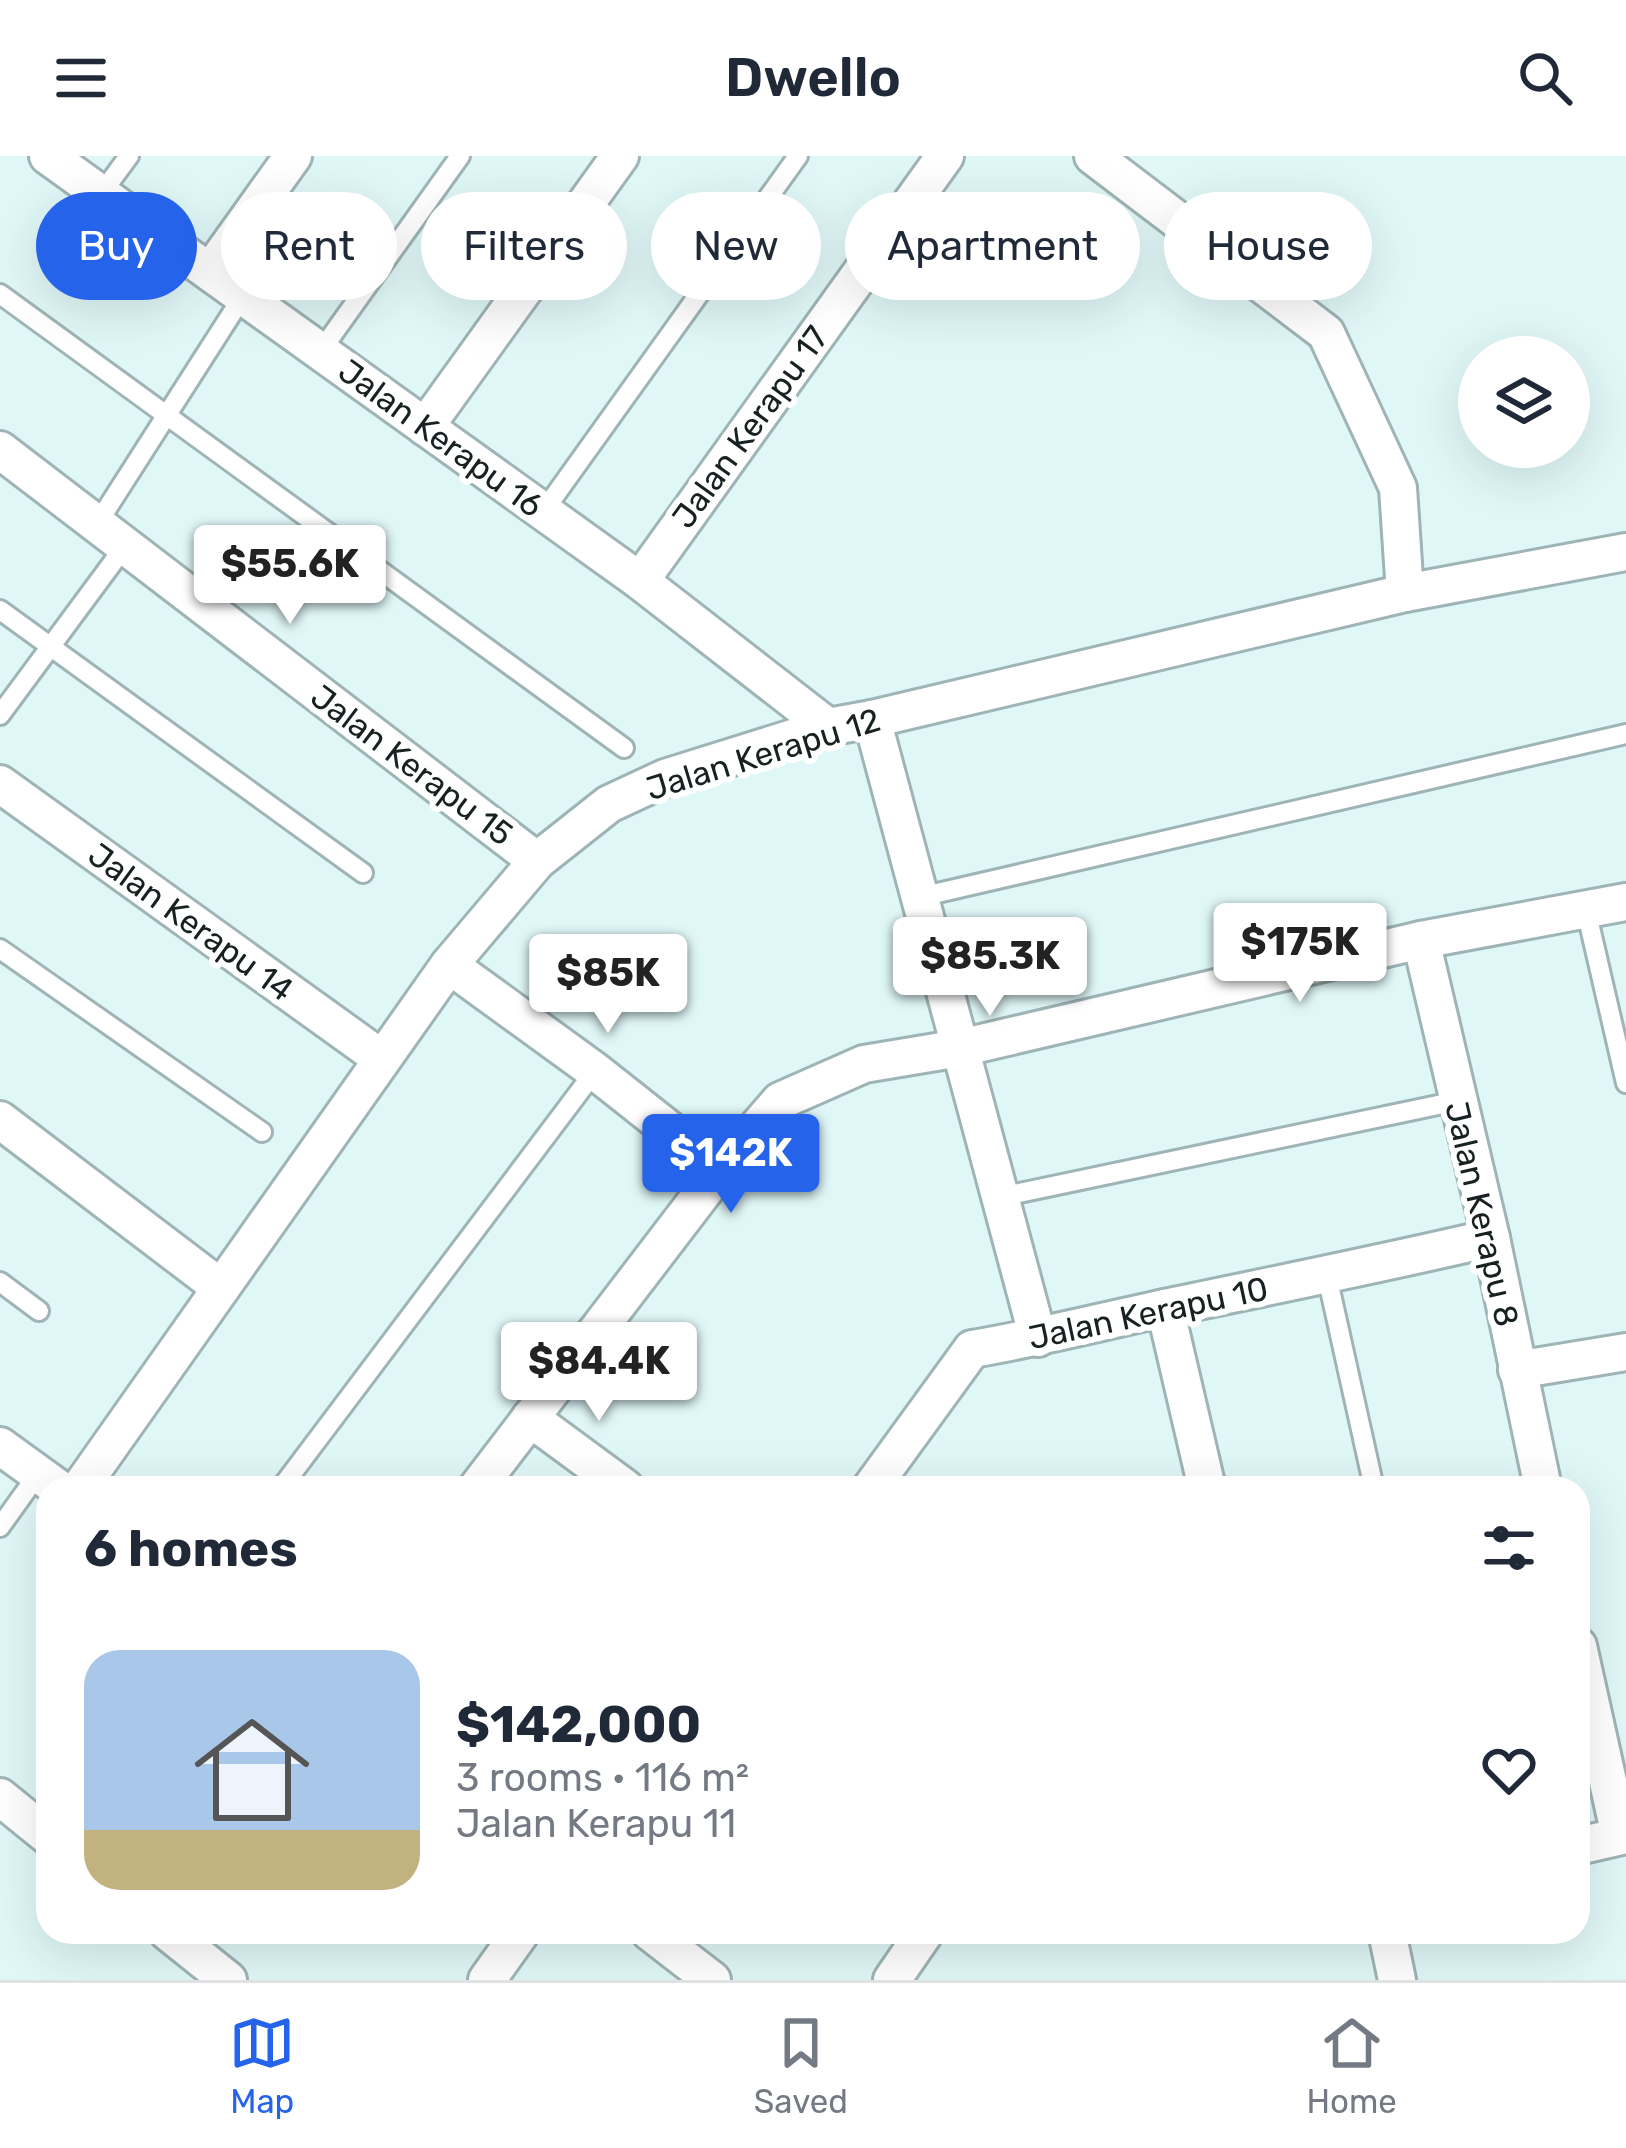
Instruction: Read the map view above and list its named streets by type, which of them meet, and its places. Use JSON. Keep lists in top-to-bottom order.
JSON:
{
  "streets": {
    "street": [
      "Jalan Kerapu 17",
      "Jalan Kerapu 16",
      "Jalan Kerapu 12",
      "Jalan Kerapu 15",
      "Jalan Kerapu 14",
      "Jalan Kerapu 8",
      "Jalan Kerapu 10"
    ]
  },
  "crossings": [
    ["Jalan Kerapu 17", "Jalan Kerapu 16"],
    ["Jalan Kerapu 16", "Jalan Kerapu 12"],
    ["Jalan Kerapu 12", "Jalan Kerapu 15"],
    ["Jalan Kerapu 12", "Jalan Kerapu 14"],
    ["Jalan Kerapu 8", "Jalan Kerapu 10"]
  ],
  "page": {
    "header": "Dwello",
    "chip": [
      "Buy",
      "Rent",
      "Filters",
      "New",
      "Apartment",
      "House"
    ],
    "price": [
      "$55.6K",
      "$175K",
      "$85.3K",
      "$85K",
      "$142K",
      "$84.4K"
    ],
    "heading": "6 homes",
    "list": [
      {
        "name": "$142,000",
        "note": "3 rooms · 116 m² · Jalan Kerapu 11"
      }
    ],
    "tabs": ["Map", "Saved", "Home"]
  }
}
